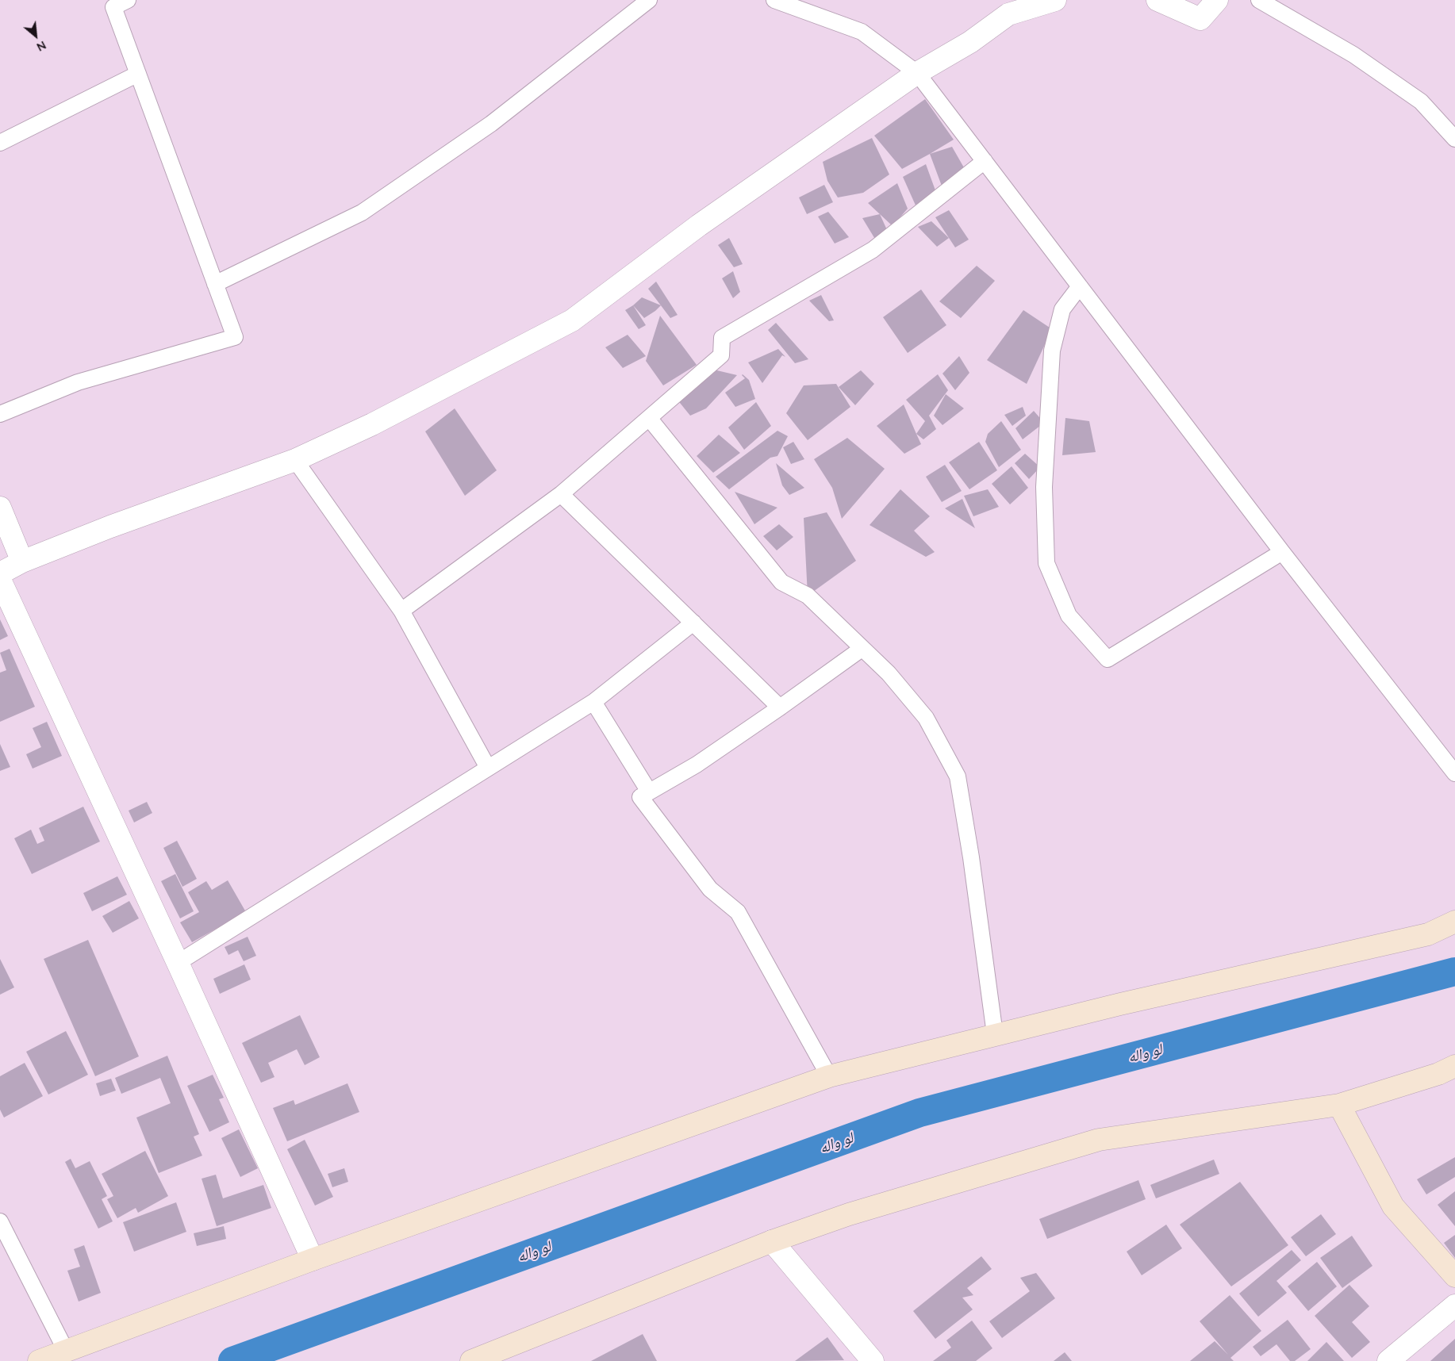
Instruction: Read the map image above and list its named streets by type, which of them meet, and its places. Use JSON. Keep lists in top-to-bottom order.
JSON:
{
  "water": ["لو واله"],
  "north": "bottom right"
}
